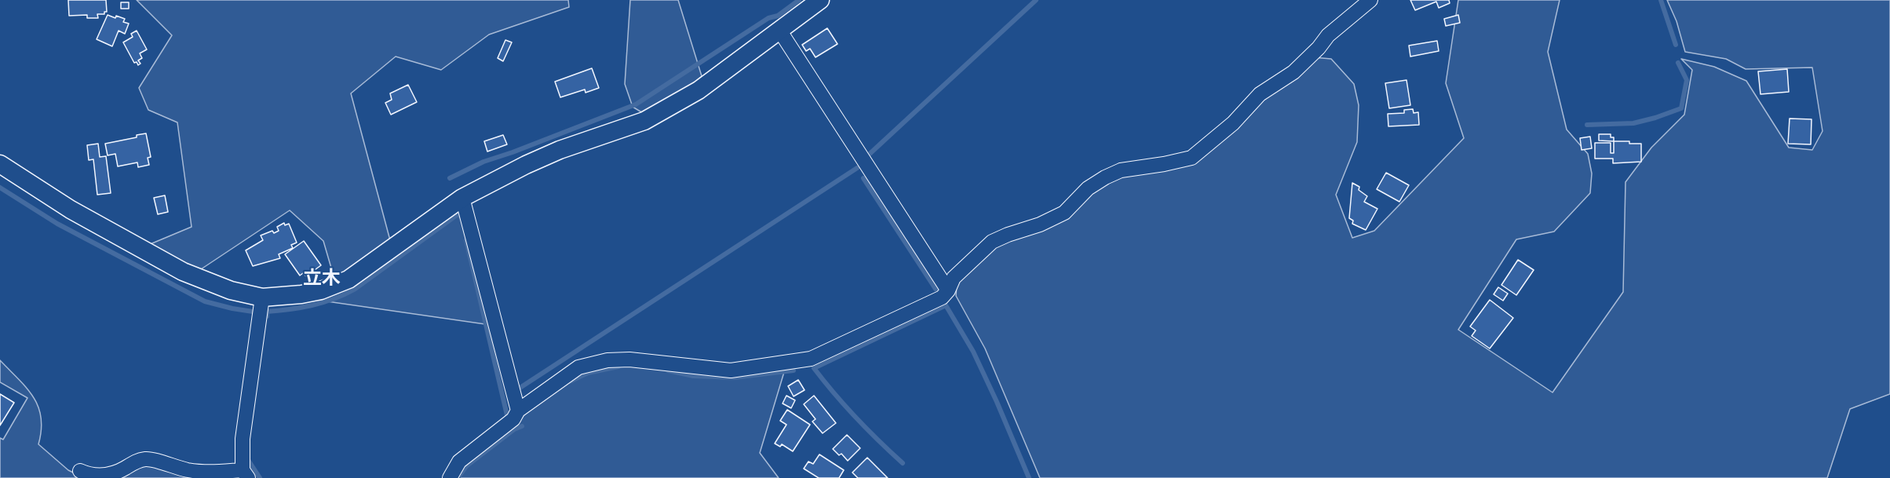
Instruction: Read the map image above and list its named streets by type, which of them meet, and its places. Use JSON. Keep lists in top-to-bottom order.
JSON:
{
  "districts": ["立木"]
}
